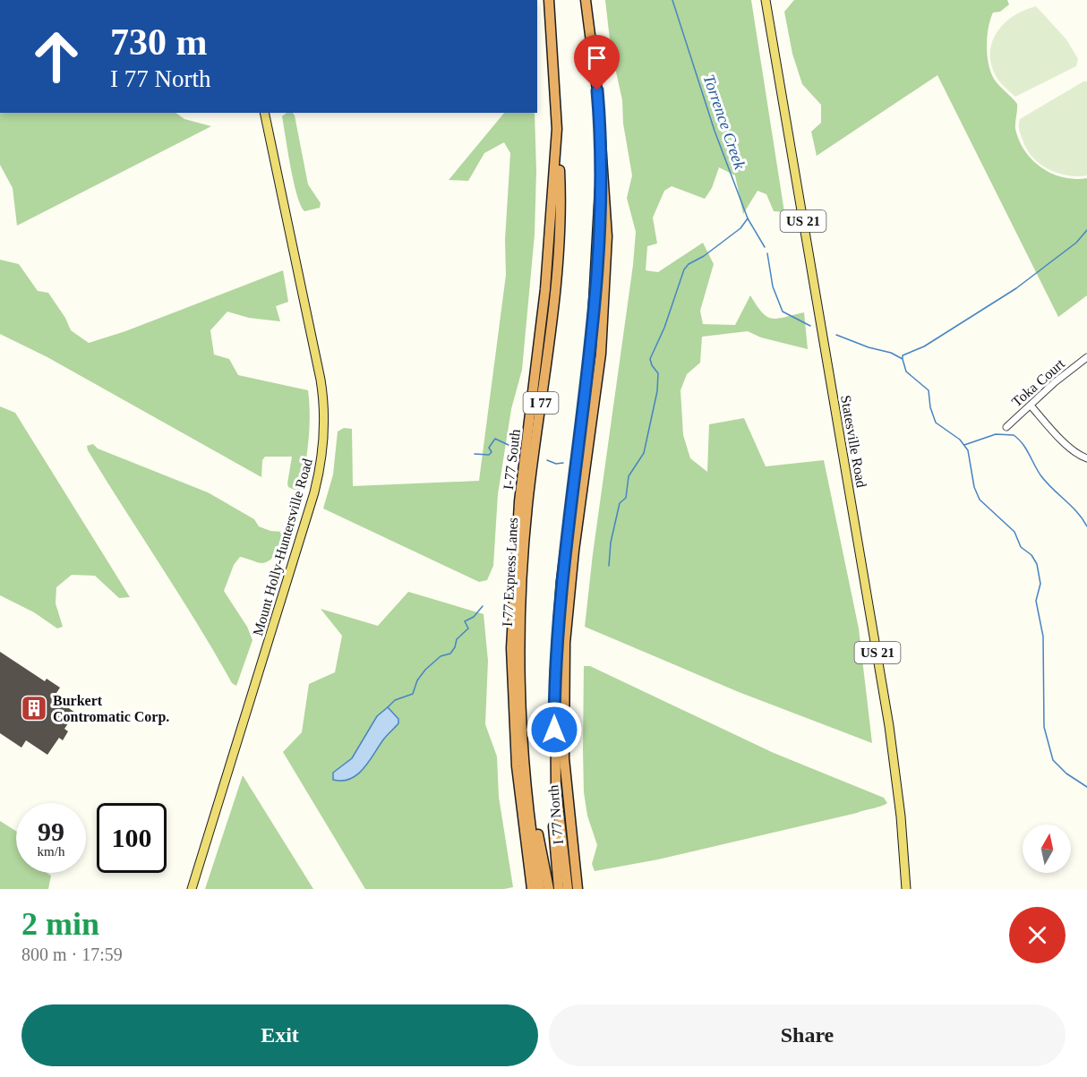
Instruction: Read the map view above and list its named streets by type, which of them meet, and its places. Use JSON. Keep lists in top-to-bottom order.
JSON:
{
  "streets": {
    "highway": [
      "I 77",
      "I-77 South",
      "I 77 Express Lanes",
      "I 77 North"
    ],
    "main road": ["US 21", "Statesville Road", "Mount Holly-Huntersville Road"],
    "street": ["Toka Court"]
  },
  "crossings": [
    ["I-77 South", "I 77 Express Lanes"]
  ],
  "water": ["Torrence Creek"],
  "places": {
    "building": ["Burkert Contromatic Corp."]
  },
  "north": "top",
  "page": {
    "turn": ["730 m", "I 77 North"],
    "speed": "99 km/h",
    "limit": "100",
    "heading": ["2 min", "800 m · 17:59"],
    "buttons": ["Exit", "Share"]
  }
}
